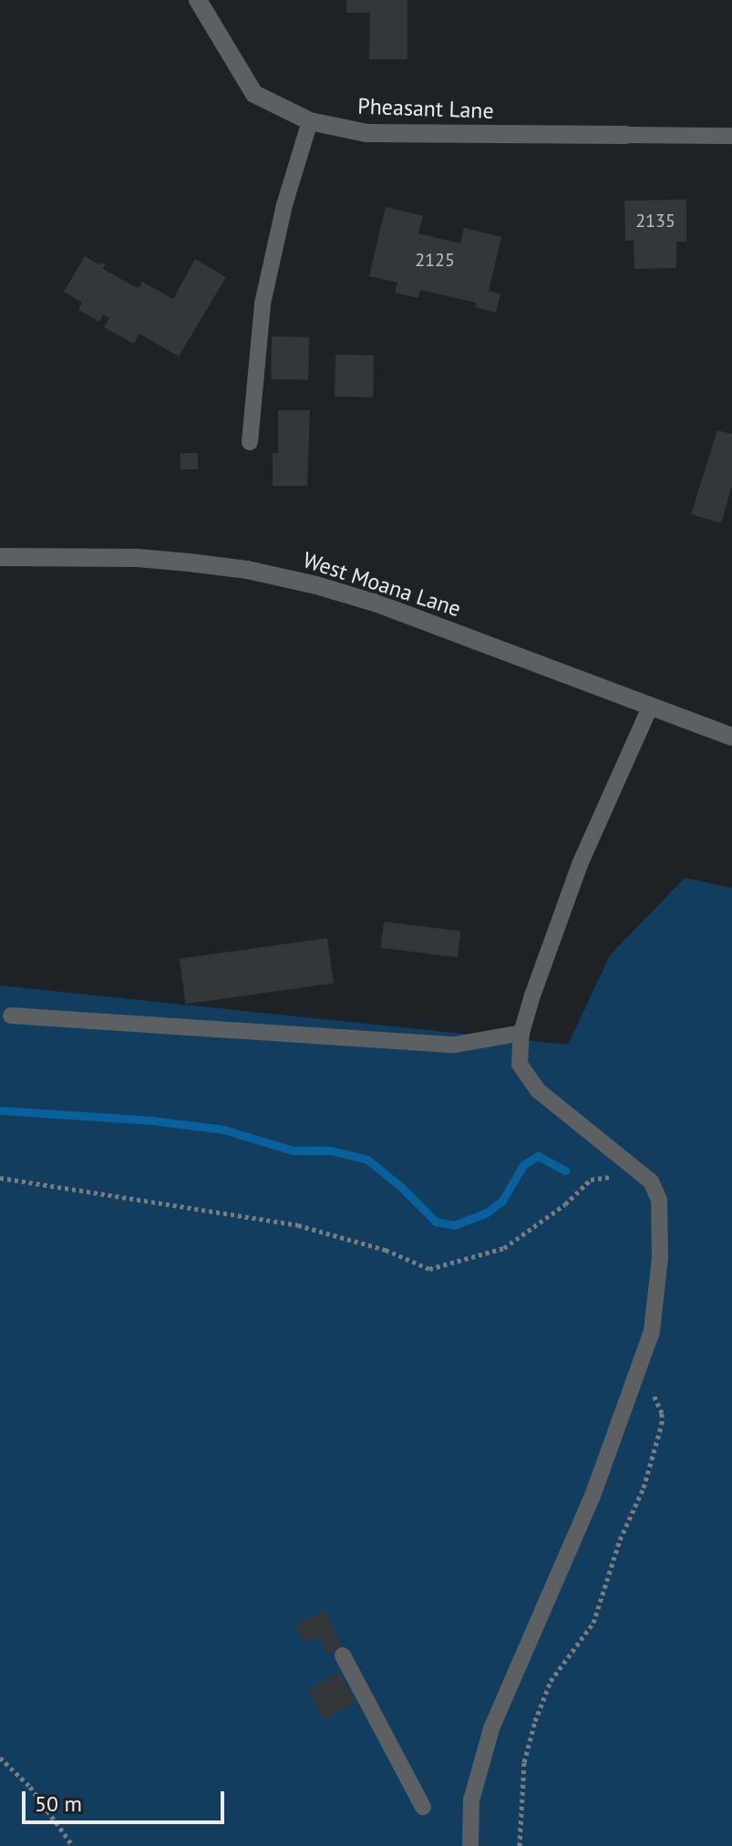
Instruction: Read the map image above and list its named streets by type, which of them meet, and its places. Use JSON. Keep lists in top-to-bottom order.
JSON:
{
  "streets": {
    "street": ["Pheasant Lane", "West Moana Lane"]
  },
  "house_numbers": ["2135", "2125"],
  "scale_bar": "50 m"
}
